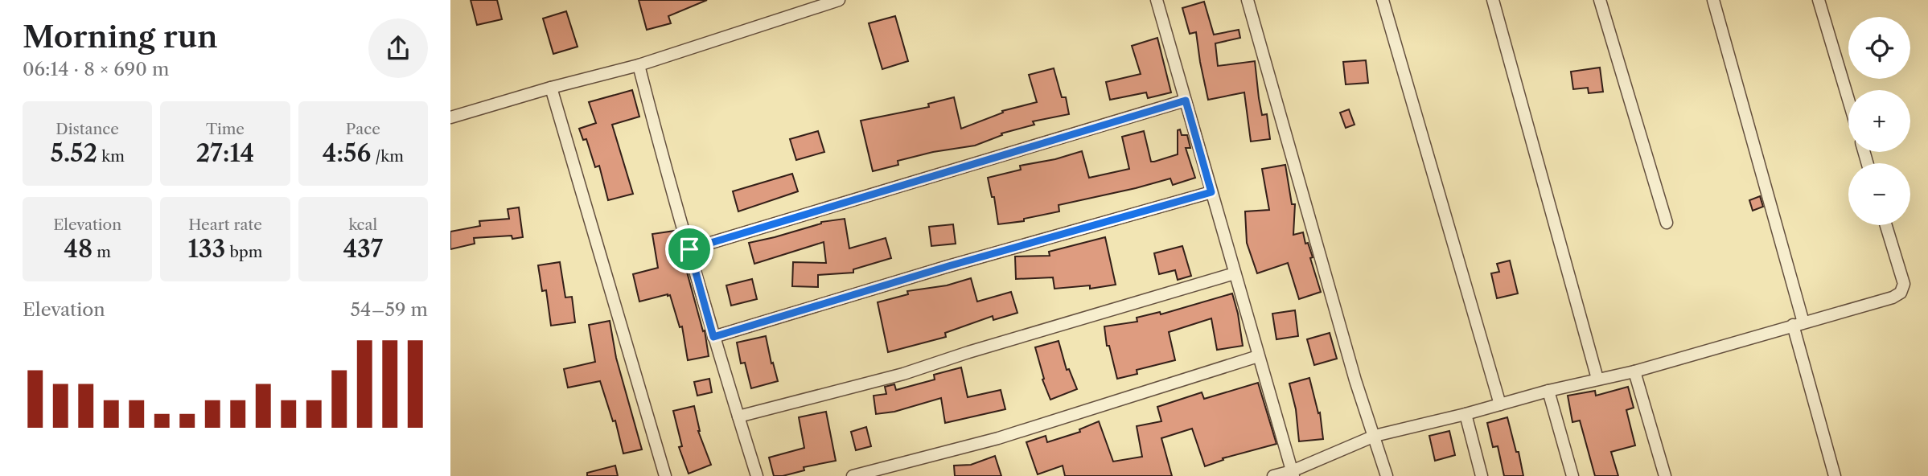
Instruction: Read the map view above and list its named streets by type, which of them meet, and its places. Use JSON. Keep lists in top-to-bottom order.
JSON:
{
  "page": {
    "heading": ["Morning run", "06:14 · 8 × 690 m"],
    "map_buttons": ["+", "−"],
    "stats": [
      ["Distance", "5.52 km"],
      ["Time", "27:14"],
      ["Pace", "4:56 /km"],
      ["Elevation", "48 m"],
      ["Heart rate", "133 bpm"],
      ["kcal", "437"]
    ],
    "chart": ["Elevation", "54–59 m"]
  }
}
